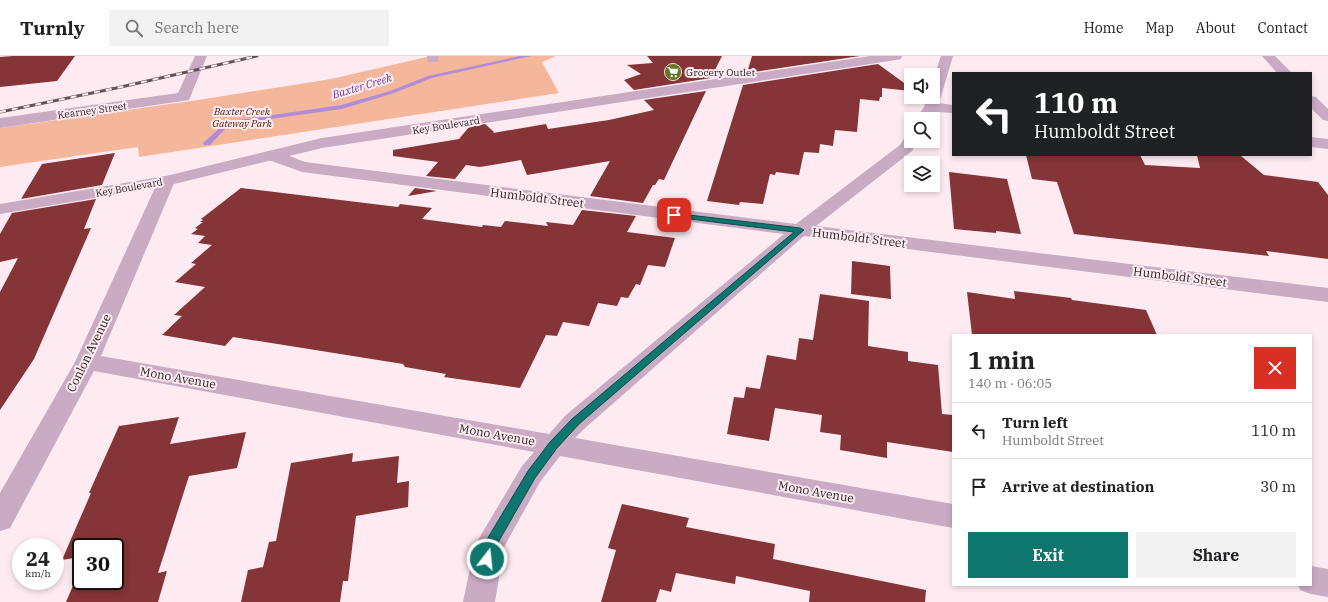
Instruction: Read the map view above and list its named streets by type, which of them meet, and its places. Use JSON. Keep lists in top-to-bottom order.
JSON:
{
  "streets": {
    "street": [
      "Kearney Street",
      "Key Boulevard",
      "Humboldt Street",
      "Conlon Avenue",
      "Mono Avenue"
    ]
  },
  "crossings": [
    ["Key Boulevard", "Humboldt Street"],
    ["Key Boulevard", "Conlon Avenue"],
    ["Conlon Avenue", "Mono Avenue"]
  ],
  "water": ["Baxter Creek"],
  "parks": ["Baxter Creek Gateway Park"],
  "places": {
    "supermarket": ["Grocery Outlet"]
  },
  "page": {
    "header": "Turnly",
    "search": "Search here",
    "nav": [
      "Home",
      "Map",
      "About",
      "Contact"
    ],
    "turn": ["110 m", "Humboldt Street"],
    "heading": ["1 min", "140 m · 06:05"],
    "list": [
      {
        "name": "Turn left",
        "note": "Humboldt Street",
        "value": "110 m"
      },
      {
        "name": "Arrive at destination",
        "value": "30 m"
      }
    ],
    "buttons": ["Exit", "Share"],
    "speed": "24 km/h",
    "limit": "30"
  }
}
